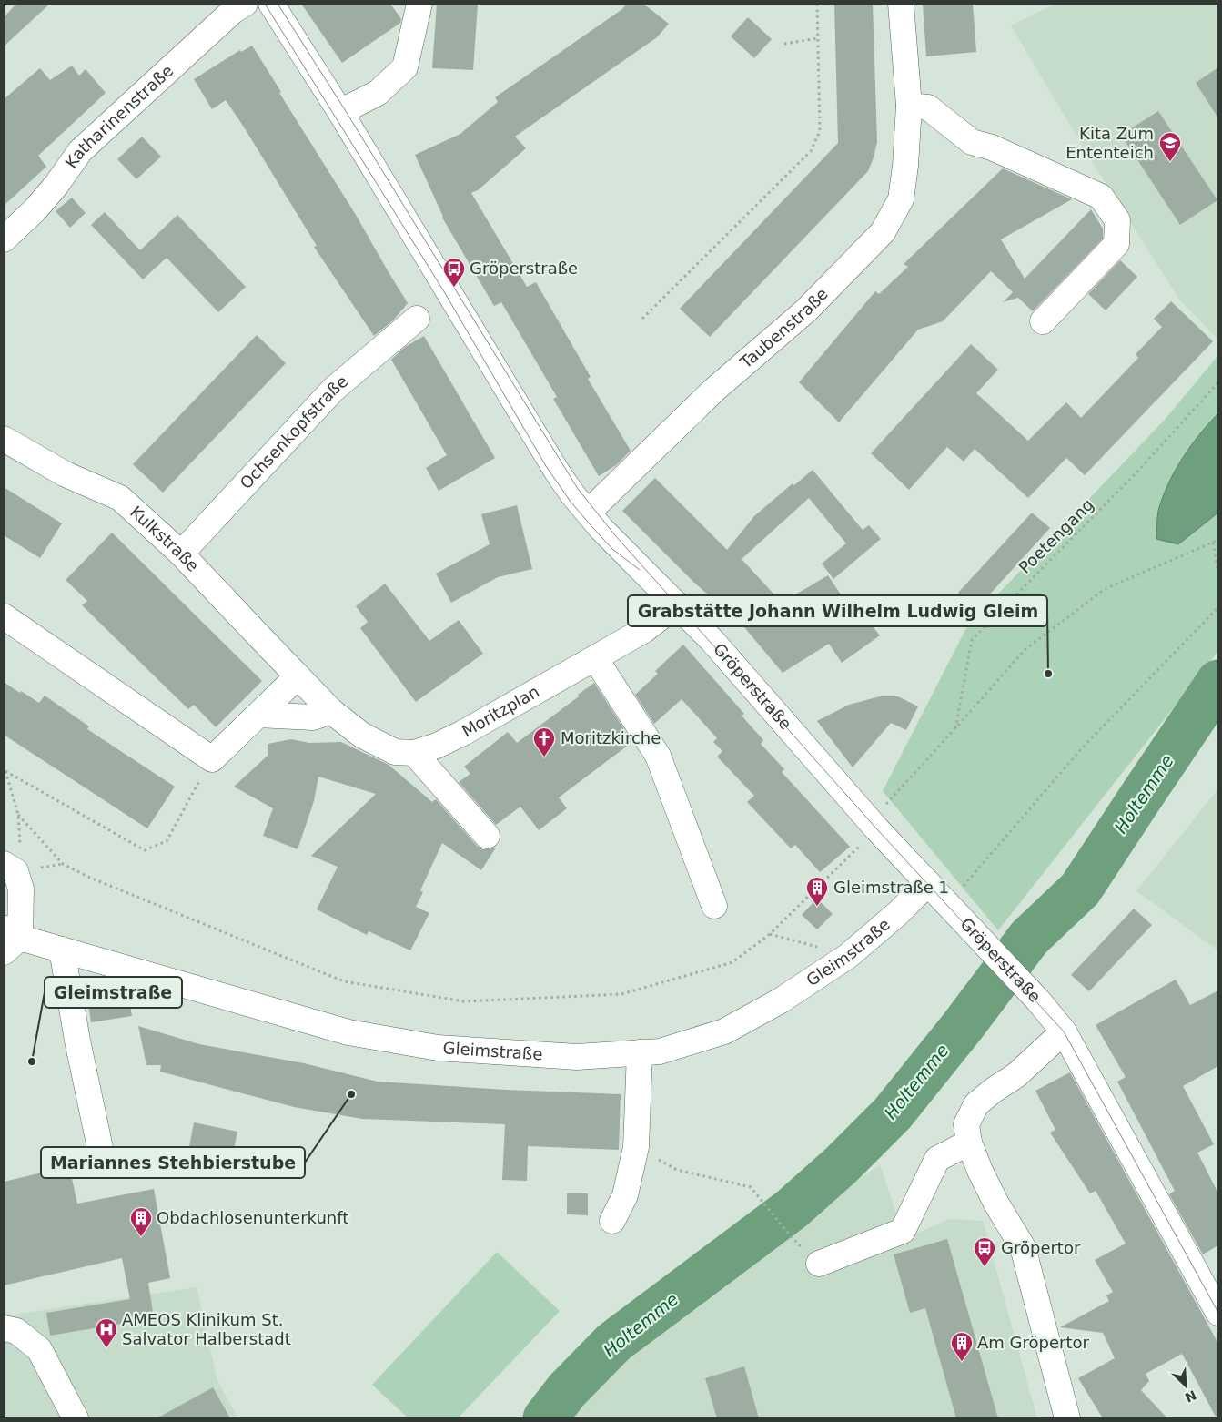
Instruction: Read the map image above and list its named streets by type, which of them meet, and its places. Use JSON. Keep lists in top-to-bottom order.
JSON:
{
  "streets": {
    "street": [
      "Katharinenstraße",
      "Taubenstraße",
      "Ochsenkopfstraße",
      "Kulkstraße",
      "Gröperstraße",
      "Moritzplan",
      "Gleimstraße"
    ],
    "path": ["Poetengang"]
  },
  "crossings": [
    ["Taubenstraße", "Gröperstraße"],
    ["Ochsenkopfstraße", "Kulkstraße"],
    ["Kulkstraße", "Moritzplan"],
    ["Gröperstraße", "Moritzplan"],
    ["Gröperstraße", "Gleimstraße"]
  ],
  "water": ["Holtemme"],
  "places": {
    "school or university": ["Kita Zum Ententeich"],
    "bus stop": ["Gröperstraße", "Gröpertor"],
    "other": ["Grabstätte Johann Wilhelm Ludwig Gleim", "Gleimstraße", "Mariannes Stehbierstube"],
    "church": ["Moritzkirche"],
    "building": ["Gleimstraße 1", "Obdachlosenunterkunft", "Am Gröpertor"],
    "hospital": ["AMEOS Klinikum St. Salvator Halberstadt"]
  },
  "north": "bottom right"
}
